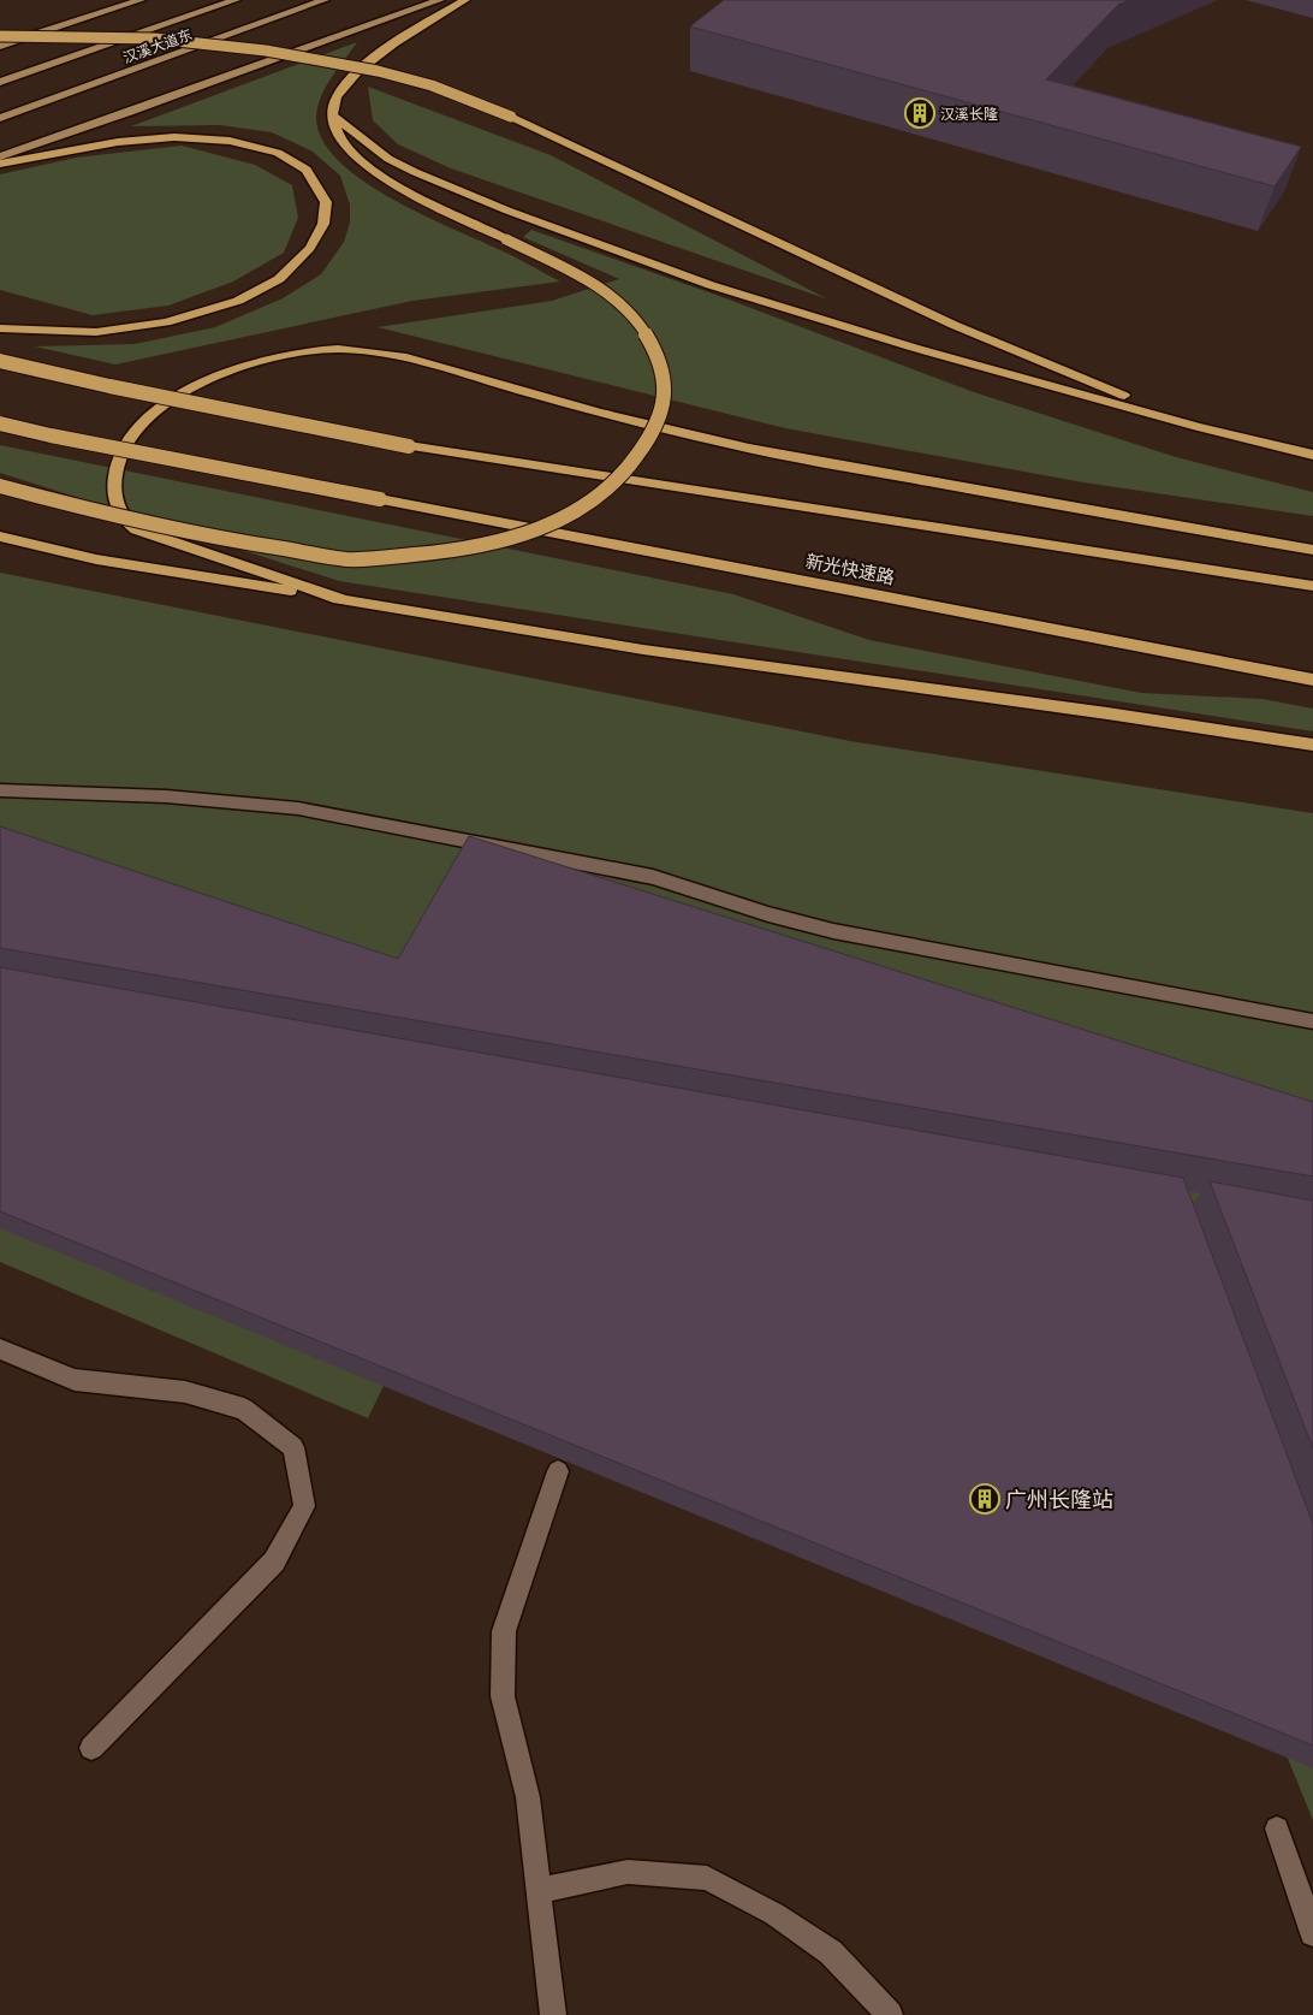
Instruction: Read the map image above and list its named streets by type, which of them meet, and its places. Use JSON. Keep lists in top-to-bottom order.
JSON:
{
  "streets": {
    "highway": ["新光快速路"],
    "main road": ["汉溪大道东"]
  },
  "places": {
    "building": ["汉溪长隆", "广州长隆站"]
  }
}
